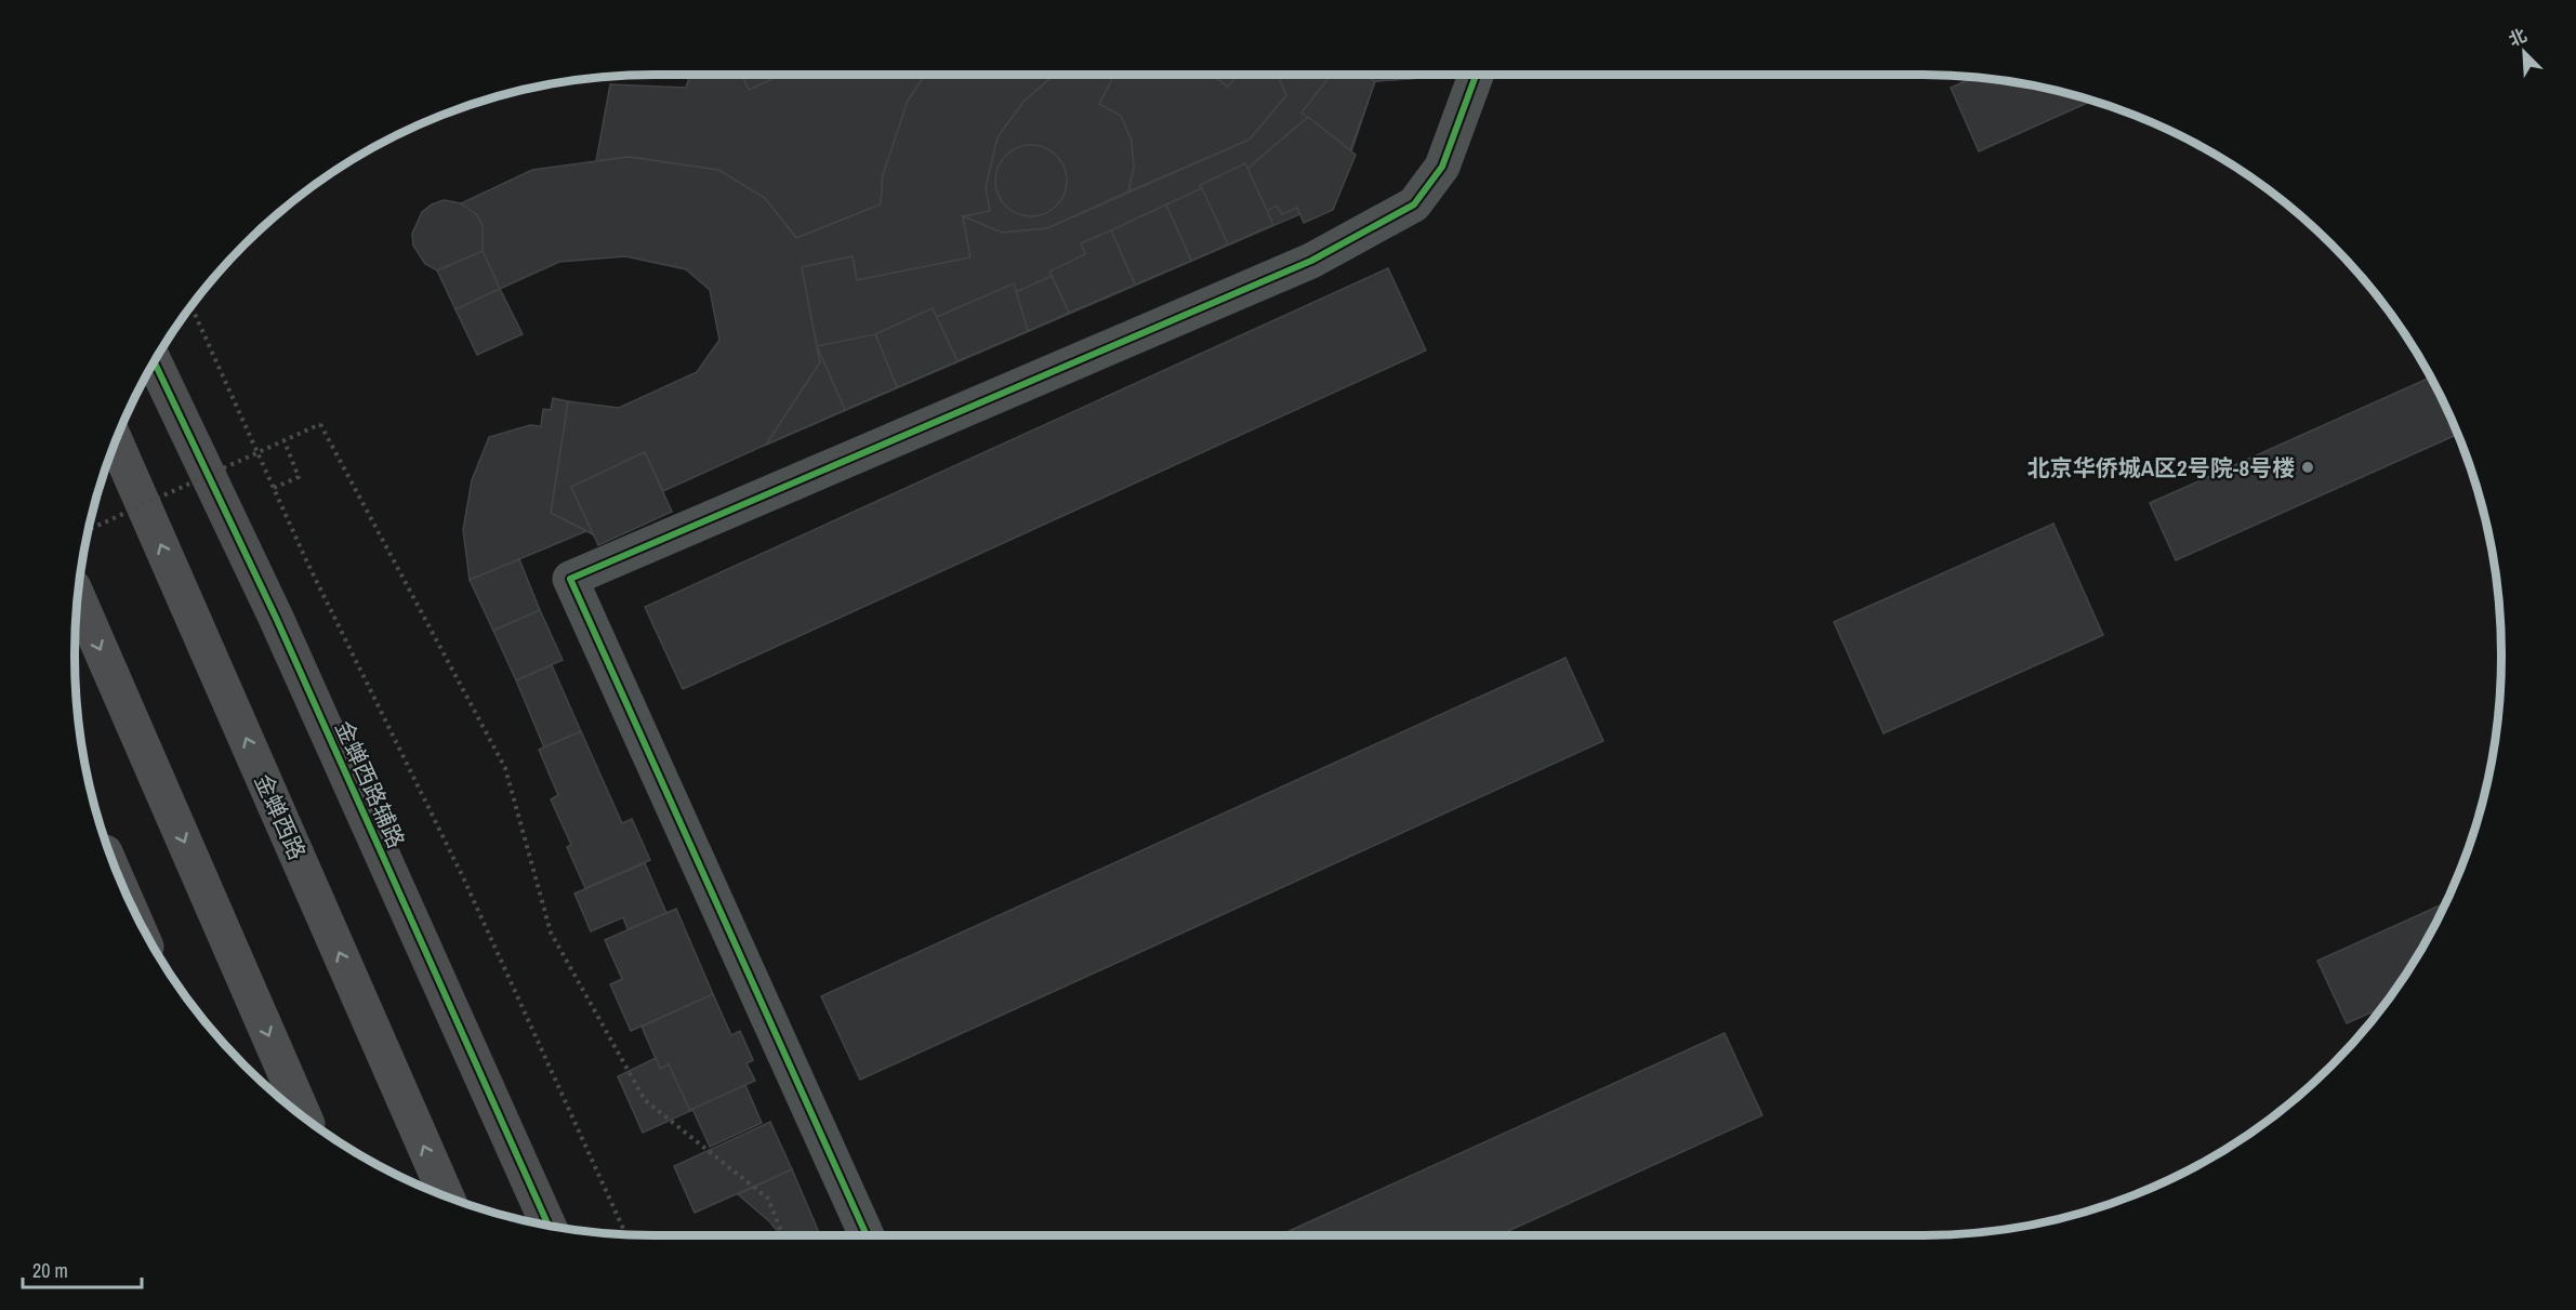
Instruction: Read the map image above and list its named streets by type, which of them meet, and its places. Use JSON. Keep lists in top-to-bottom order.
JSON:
{
  "streets": {
    "main road": ["金蝉西路辅路", "金蝉西路"]
  },
  "places": ["北京华侨城A区2号院-8号楼"],
  "scale_bar": "20 m",
  "north": "top left"
}
